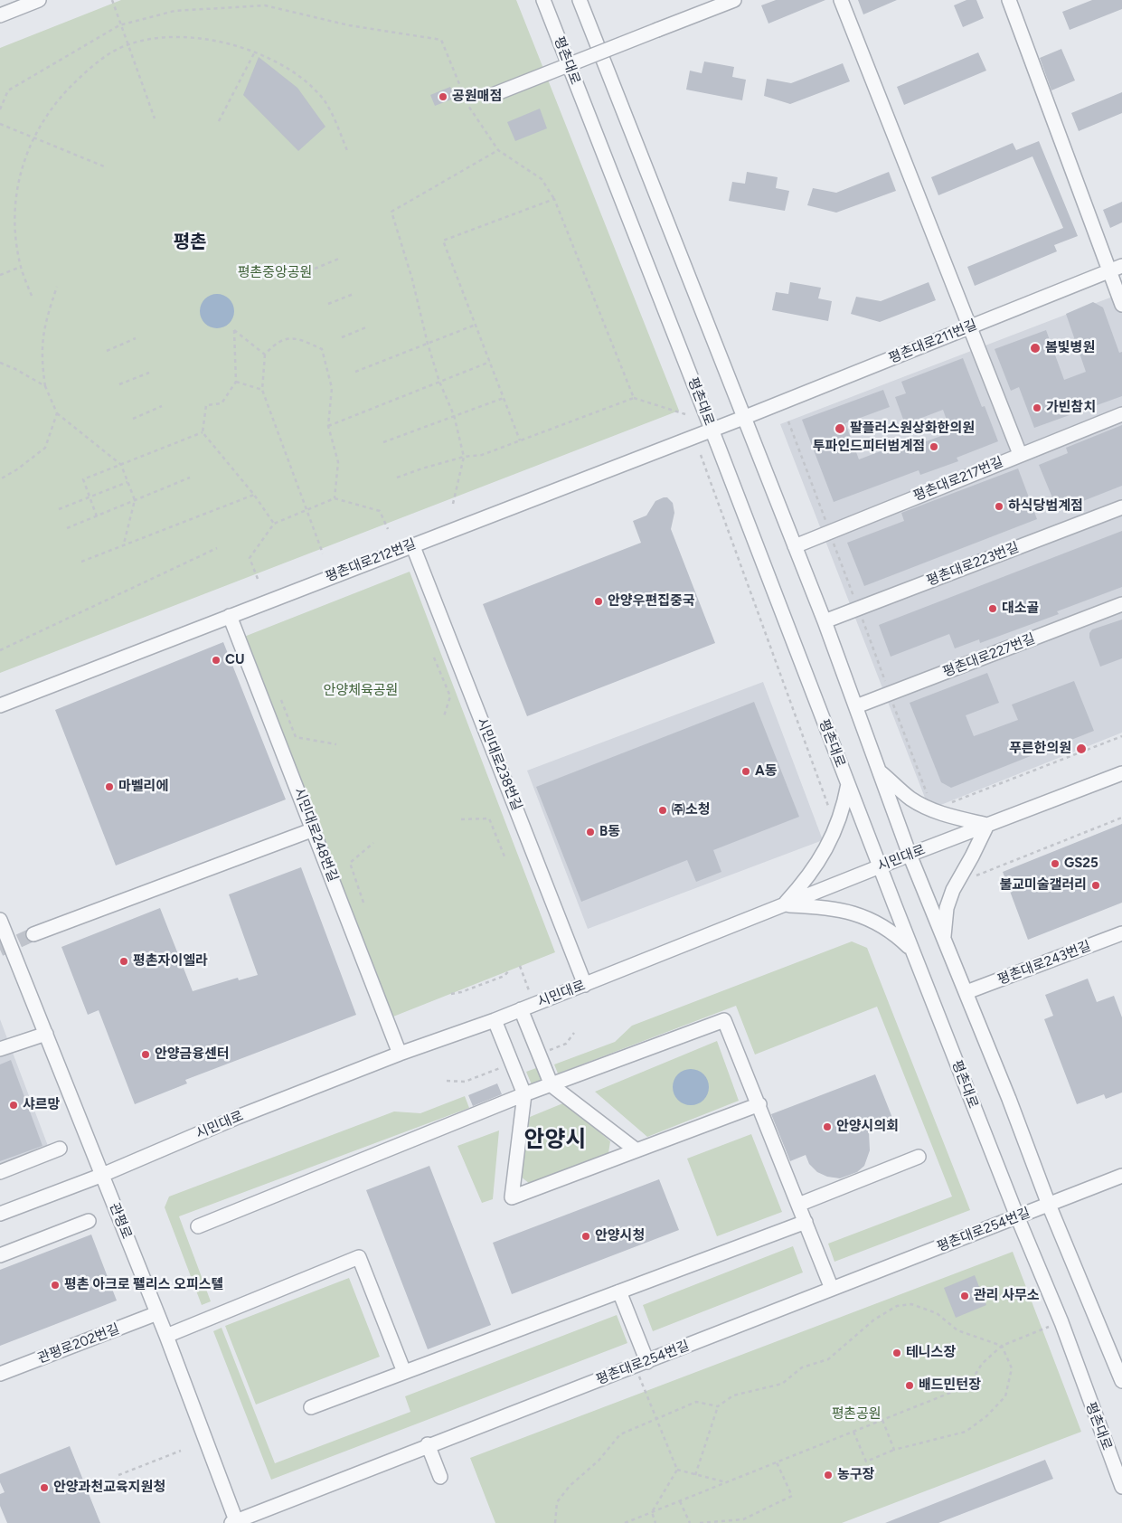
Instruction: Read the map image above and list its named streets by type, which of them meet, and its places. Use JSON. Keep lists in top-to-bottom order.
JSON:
{
  "streets": {
    "street": [
      "평촌대로",
      "평촌대로211번길",
      "평촌대로217번길",
      "평촌대로212번길",
      "평촌대로223번길",
      "평촌대로227번길",
      "시민대로238번길",
      "시민대로248번길",
      "시민대로",
      "평촌대로243번길",
      "관평로",
      "평촌대로254번길",
      "관평로202번길"
    ]
  },
  "crossings": [
    ["평촌대로", "평촌대로212번길"],
    ["평촌대로", "시민대로"],
    ["평촌대로", "평촌대로254번길"],
    ["평촌대로211번길", "평촌대로212번길"],
    ["평촌대로212번길", "시민대로238번길"],
    ["평촌대로212번길", "시민대로248번길"],
    ["시민대로238번길", "시민대로"],
    ["시민대로248번길", "시민대로"],
    ["시민대로", "관평로"],
    ["관평로", "평촌대로254번길"],
    ["관평로", "관평로202번길"]
  ],
  "districts": ["평촌", "안양시"],
  "parks": ["평촌중앙공원", "안양체육공원", "평촌공원"],
  "places": [
    "공원매점",
    "봄빛병원",
    "가빈참치",
    "팔플러스원상화한의원",
    "투파인드피터범계점",
    "하식당범계점",
    "안양우편집중국",
    "대소골",
    "CU",
    "푸른한의원",
    "A동",
    "마벨리에",
    "㈜소청",
    "B동",
    "GS25",
    "불교미술갤러리",
    "평촌자이엘라",
    "안양금융센터",
    "샤르망",
    "안양시의회",
    "안양시청",
    "평촌 아크로 펠리스 오피스텔",
    "관리 사무소",
    "테니스장",
    "배드민턴장",
    "농구장",
    "안양과천교육지원청"
  ]
}
